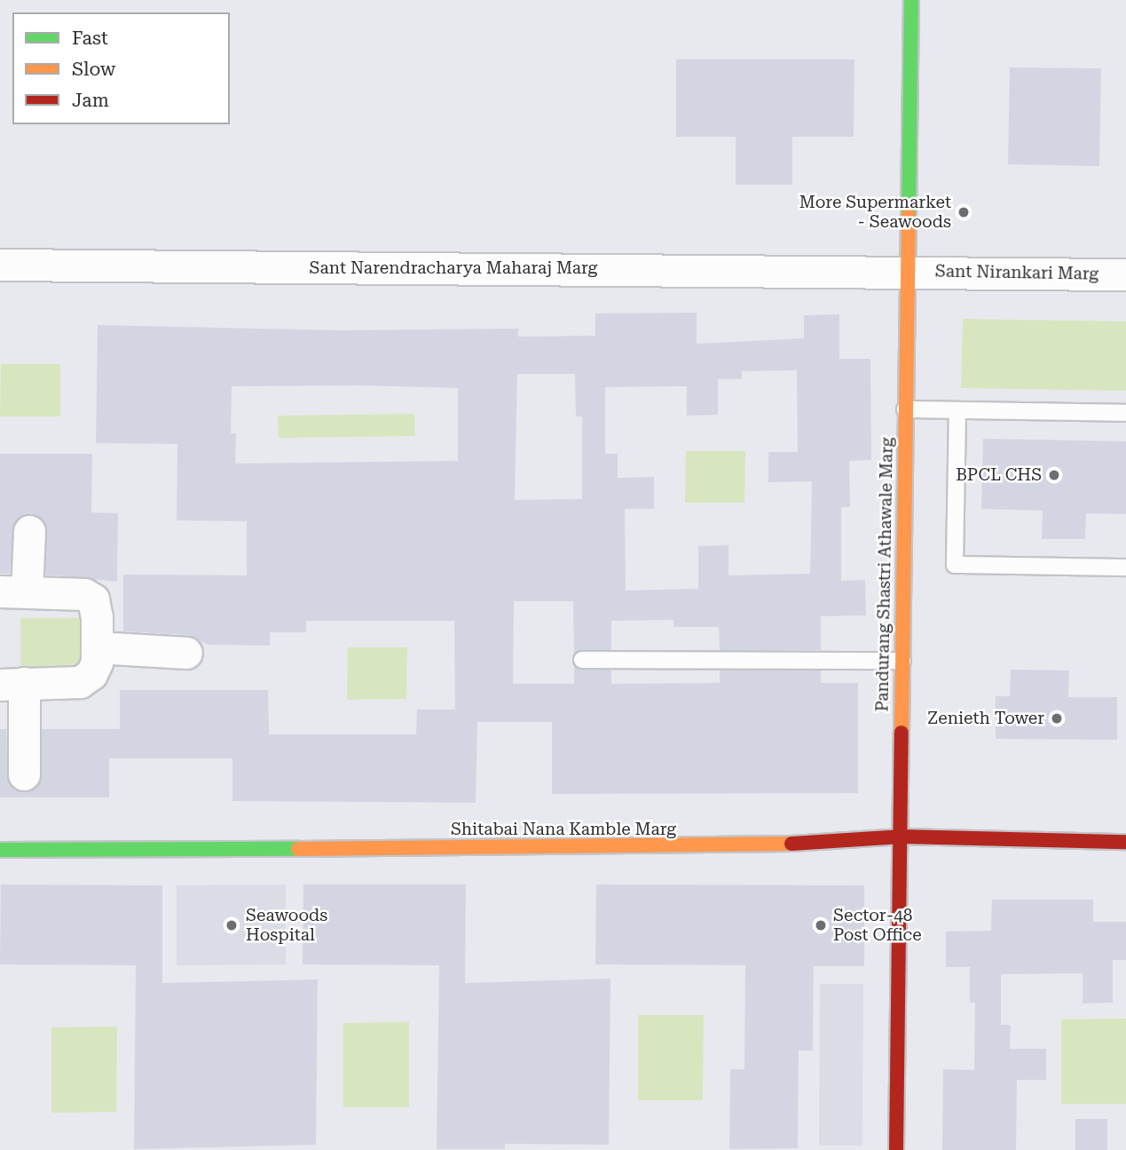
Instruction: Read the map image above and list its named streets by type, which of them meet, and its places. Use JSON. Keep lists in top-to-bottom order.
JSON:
{
  "streets": {
    "street": [
      "Sant Narendracharya Maharaj Marg",
      "Sant Nirankari Marg",
      "Pandurang Shastri Athawale Marg",
      "Shitabai Nana Kamble Marg"
    ]
  },
  "crossings": [
    ["Sant Narendracharya Maharaj Marg", "Sant Nirankari Marg"],
    ["Sant Narendracharya Maharaj Marg", "Pandurang Shastri Athawale Marg"],
    ["Sant Nirankari Marg", "Pandurang Shastri Athawale Marg"],
    ["Pandurang Shastri Athawale Marg", "Shitabai Nana Kamble Marg"]
  ],
  "places": [
    "More Supermarket - Seawoods",
    "BPCL CHS",
    "Zenieth Tower",
    "Seawoods Hospital",
    "Sector-48 Post Office"
  ],
  "legend": ["Fast", "Slow", "Jam"]
}
